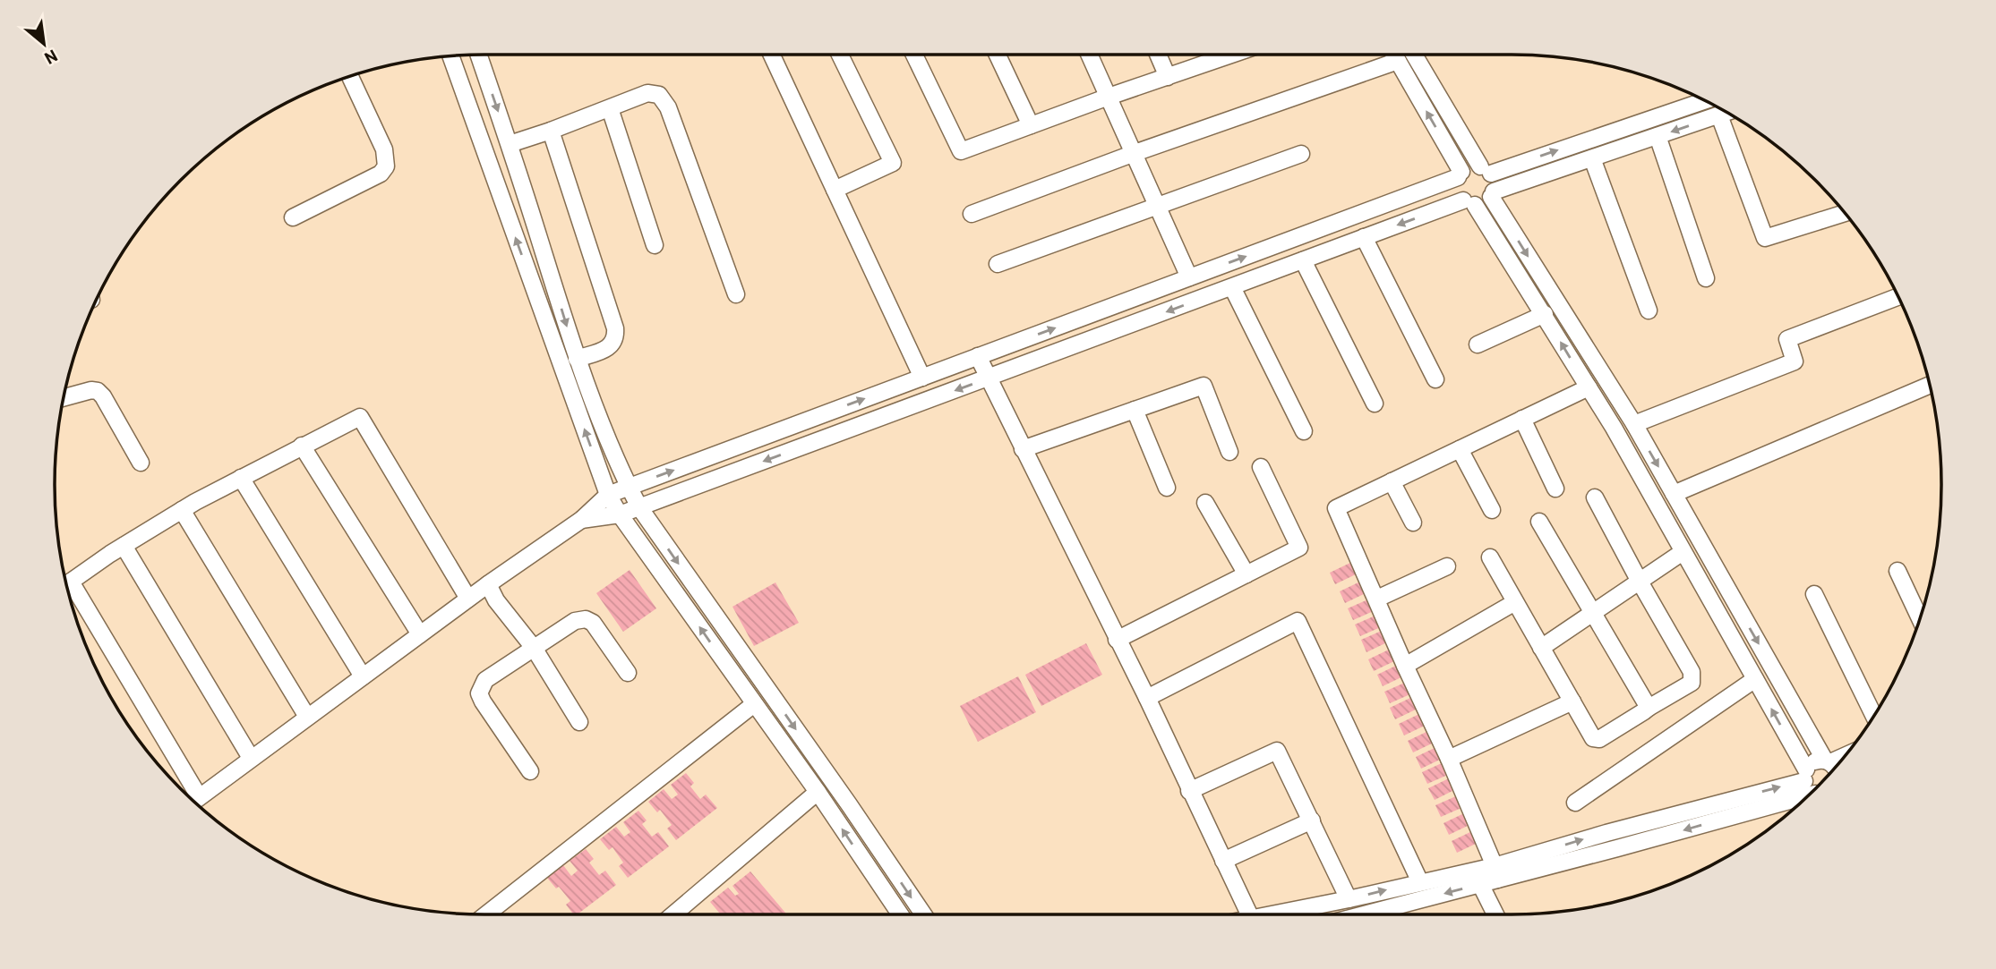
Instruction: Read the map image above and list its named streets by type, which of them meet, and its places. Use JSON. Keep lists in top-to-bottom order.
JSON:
{
  "north": "bottom right"
}
